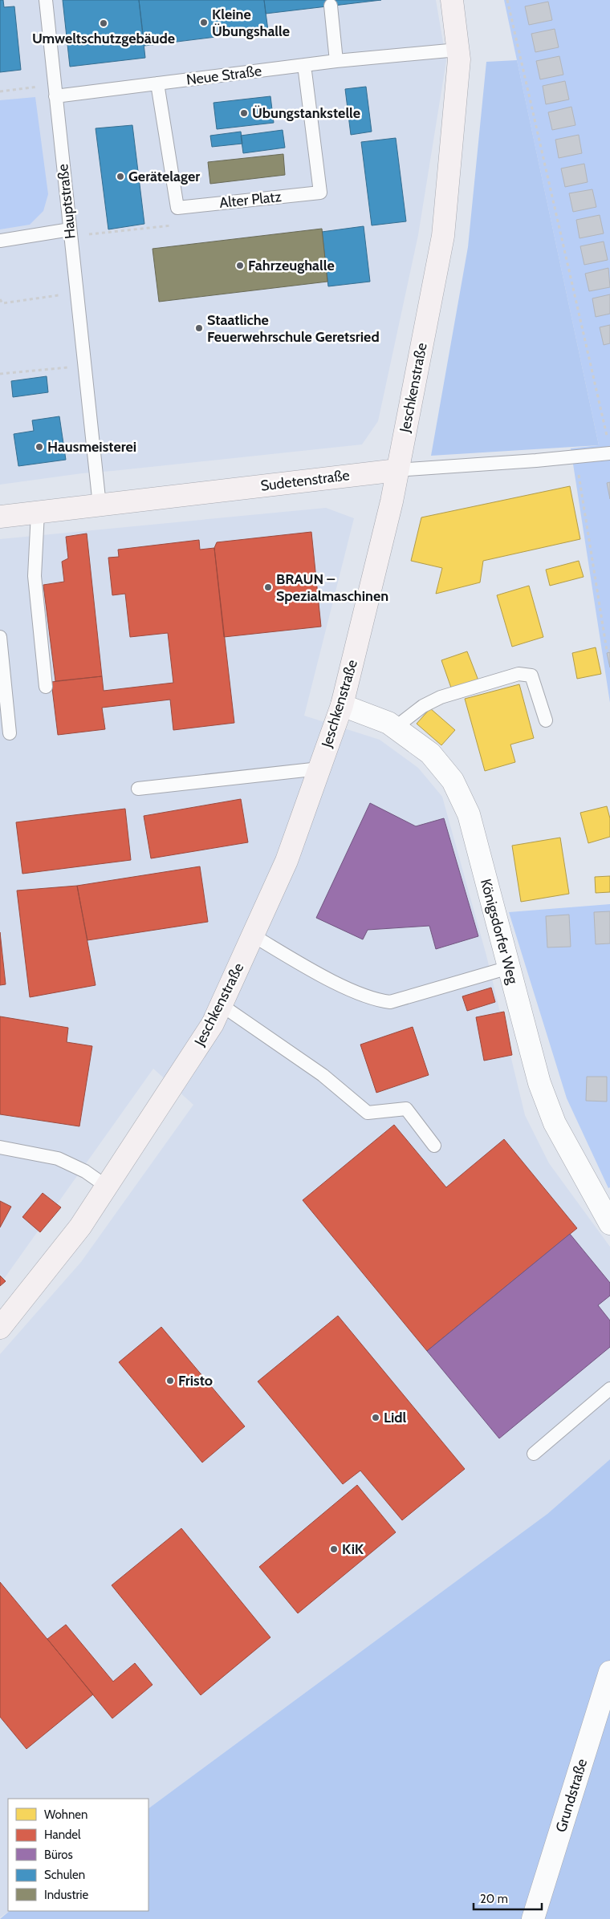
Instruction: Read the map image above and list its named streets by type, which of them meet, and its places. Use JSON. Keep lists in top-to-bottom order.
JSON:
{
  "streets": {
    "street": [
      "Jeschkenstraße",
      "Sudetenstraße",
      "Königsdorfer Weg",
      "Grundstraße"
    ],
    "lane": ["Neue Straße", "Alter Platz", "Hauptstraße"]
  },
  "crossings": [
    ["Neue Straße", "Alter Platz"],
    ["Neue Straße", "Hauptstraße"],
    ["Neue Straße", "Jeschkenstraße"],
    ["Hauptstraße", "Sudetenstraße"],
    ["Jeschkenstraße", "Sudetenstraße"],
    ["Jeschkenstraße", "Königsdorfer Weg"]
  ],
  "places": [
    "Kleine Übungshalle",
    "Umweltschutzgebäude",
    "Übungstankstelle",
    "Gerätelager",
    "Fahrzeughalle",
    "Staatliche Feuerwehrschule Geretsried",
    "Hausmeisterei",
    "BRAUN – Spezialmaschinen",
    "Fristo",
    "Lidl",
    "KiK"
  ],
  "legend": [
    "Wohnen",
    "Handel",
    "Büros",
    "Schulen",
    "Industrie"
  ],
  "scale_bar": "20 m"
}
